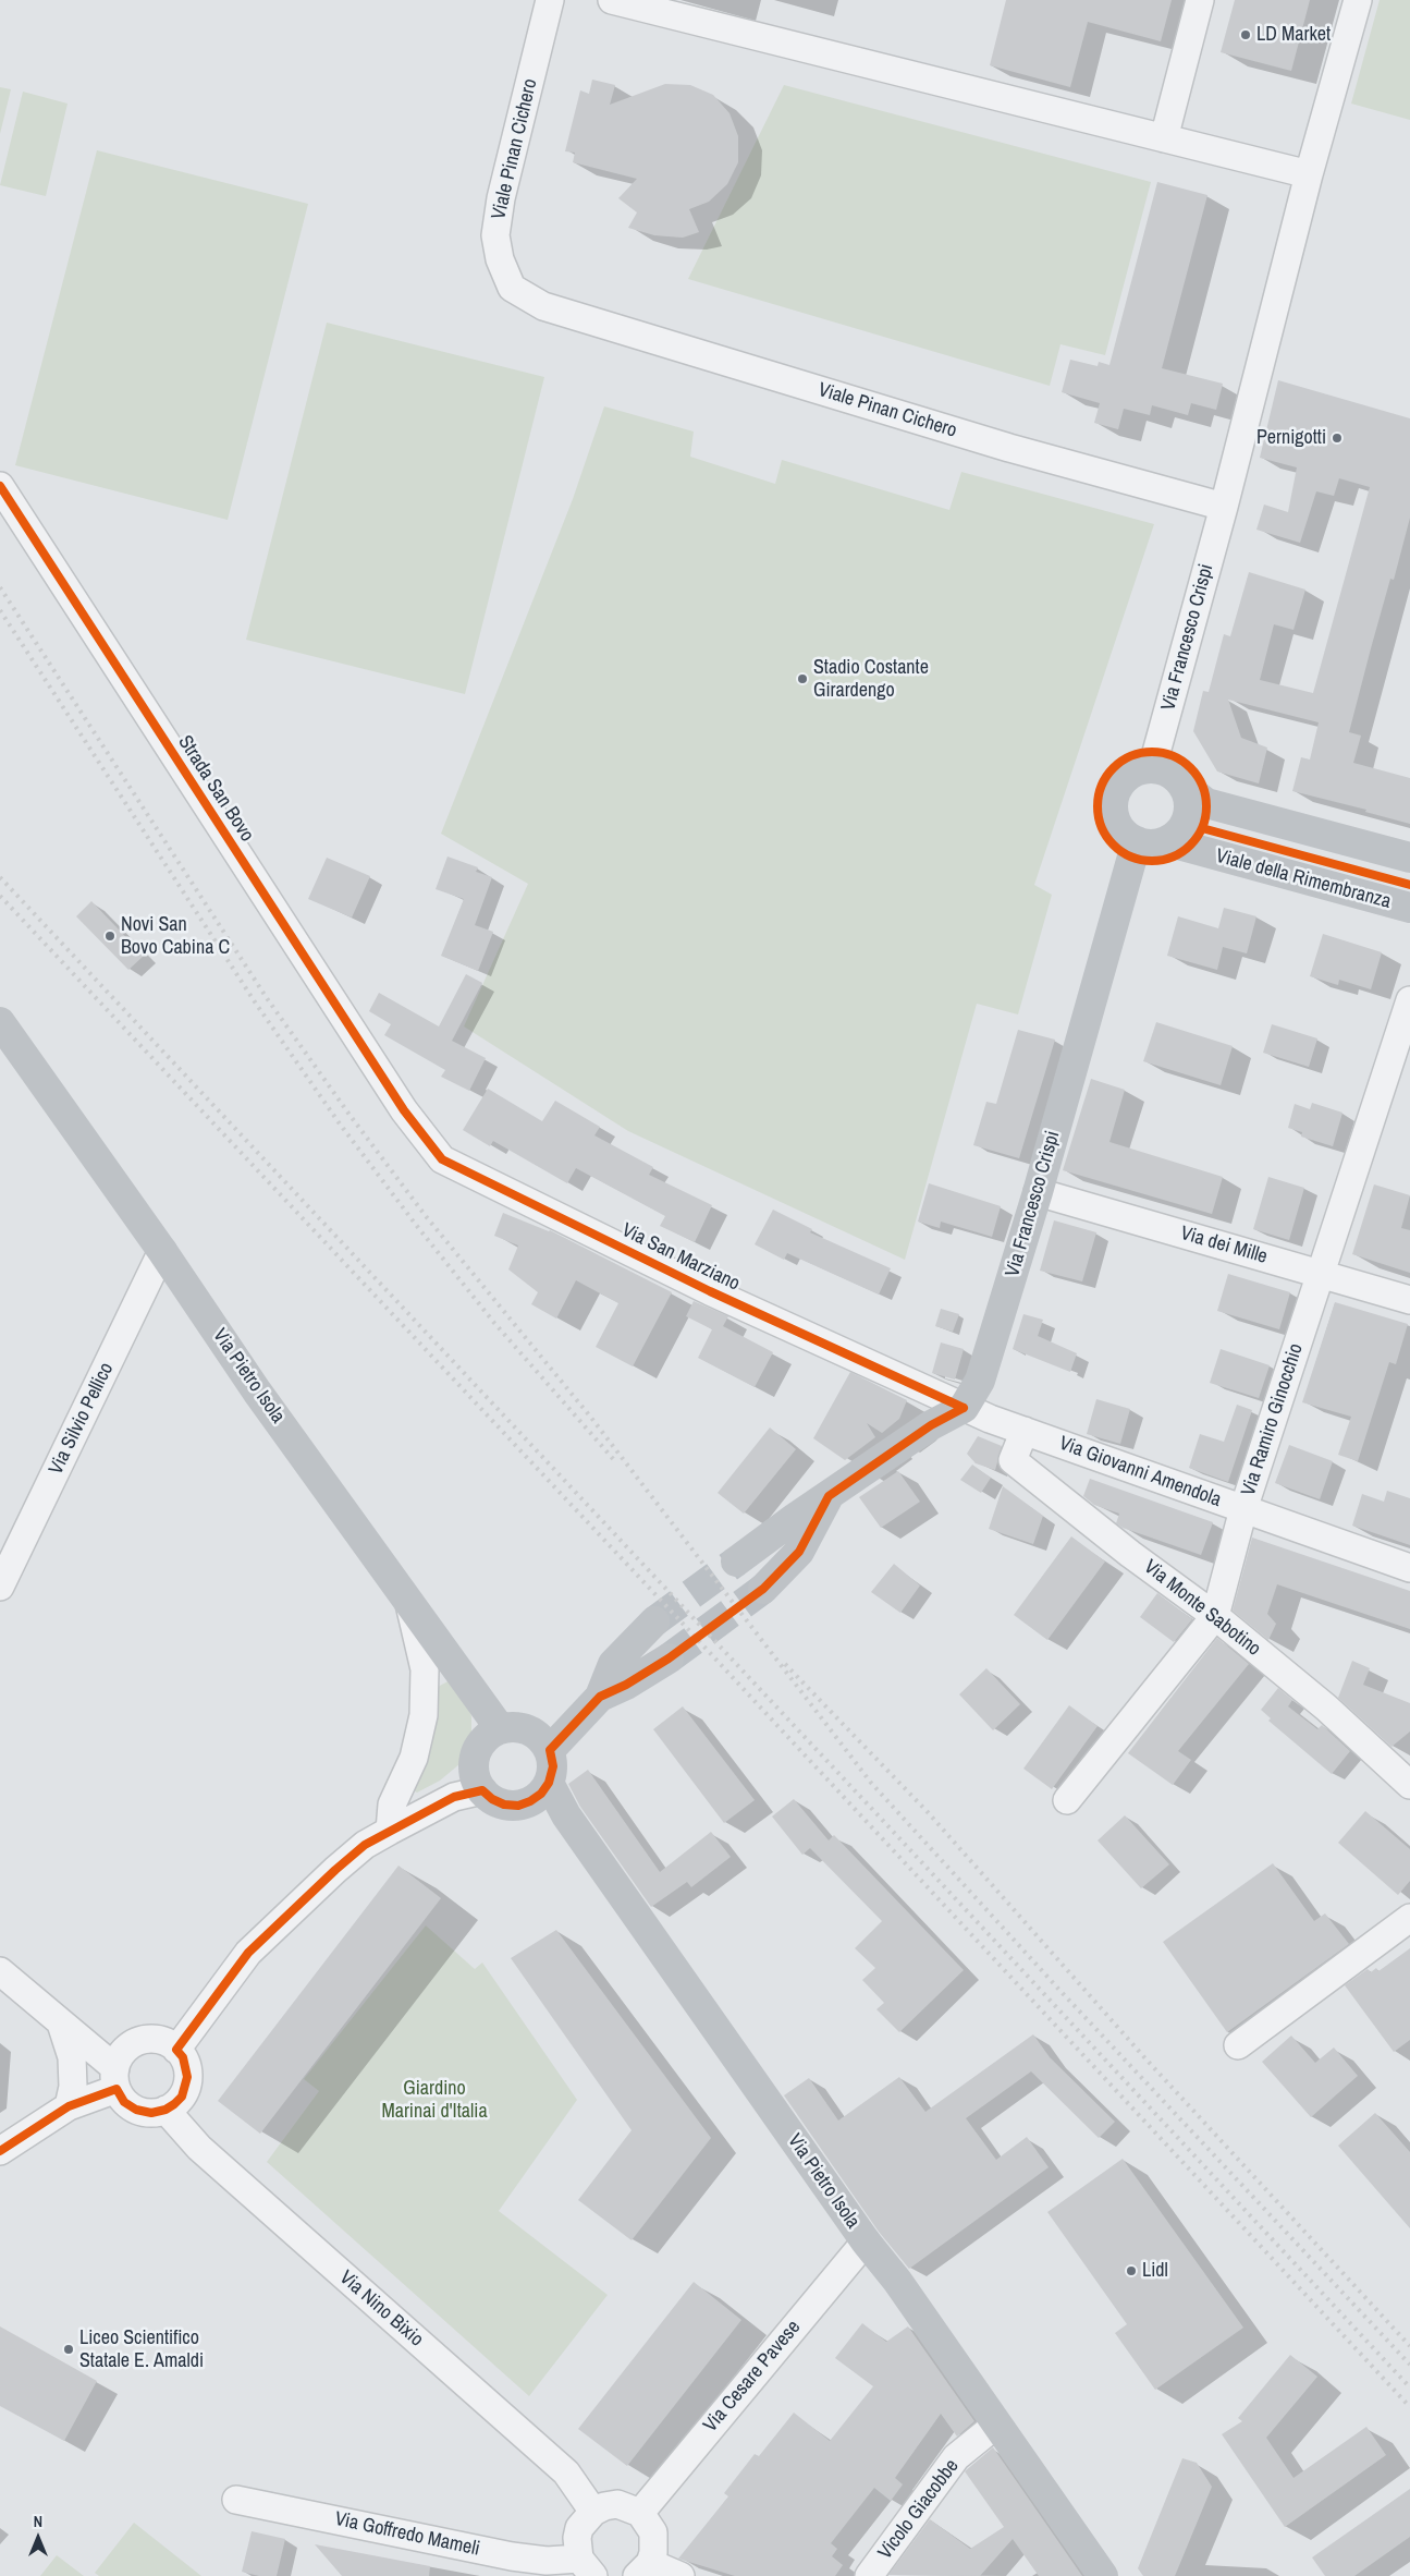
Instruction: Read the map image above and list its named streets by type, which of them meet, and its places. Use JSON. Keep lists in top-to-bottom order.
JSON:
{
  "streets": {
    "street": [
      "Viale Pinan Cichero",
      "Via Francesco Crispi",
      "Strada San Bovo",
      "Viale della Rimembranza",
      "Via dei Mille",
      "Via San Marziano",
      "Via Pietro Isola",
      "Via Silvio Pellico",
      "Via Ramiro Ginocchio",
      "Via Giovanni Amendola",
      "Via Monte Sabotino",
      "Via Nino Bixio",
      "Via Cesare Pavese",
      "Vicolo Giacobbe",
      "Via Goffredo Mameli"
    ]
  },
  "crossings": [
    ["Viale Pinan Cichero", "Via Francesco Crispi"],
    ["Via Francesco Crispi", "Viale della Rimembranza"],
    ["Via Francesco Crispi", "Via dei Mille"],
    ["Via Francesco Crispi", "Via San Marziano"],
    ["Via Francesco Crispi", "Via Giovanni Amendola"],
    ["Strada San Bovo", "Via San Marziano"],
    ["Via dei Mille", "Via Ramiro Ginocchio"],
    ["Via San Marziano", "Via Giovanni Amendola"],
    ["Via Pietro Isola", "Via Silvio Pellico"],
    ["Via Pietro Isola", "Via Cesare Pavese"],
    ["Via Pietro Isola", "Vicolo Giacobbe"],
    ["Via Ramiro Ginocchio", "Via Giovanni Amendola"],
    ["Via Ramiro Ginocchio", "Via Monte Sabotino"],
    ["Via Giovanni Amendola", "Via Monte Sabotino"]
  ],
  "parks": ["Giardino Marinai d'Italia"],
  "places": [
    "LD Market",
    "Pernigotti",
    "Stadio Costante Girardengo",
    "Novi San Bovo Cabina C",
    "Lidl",
    "Liceo Scientifico Statale E. Amaldi"
  ],
  "north": "top"
}
